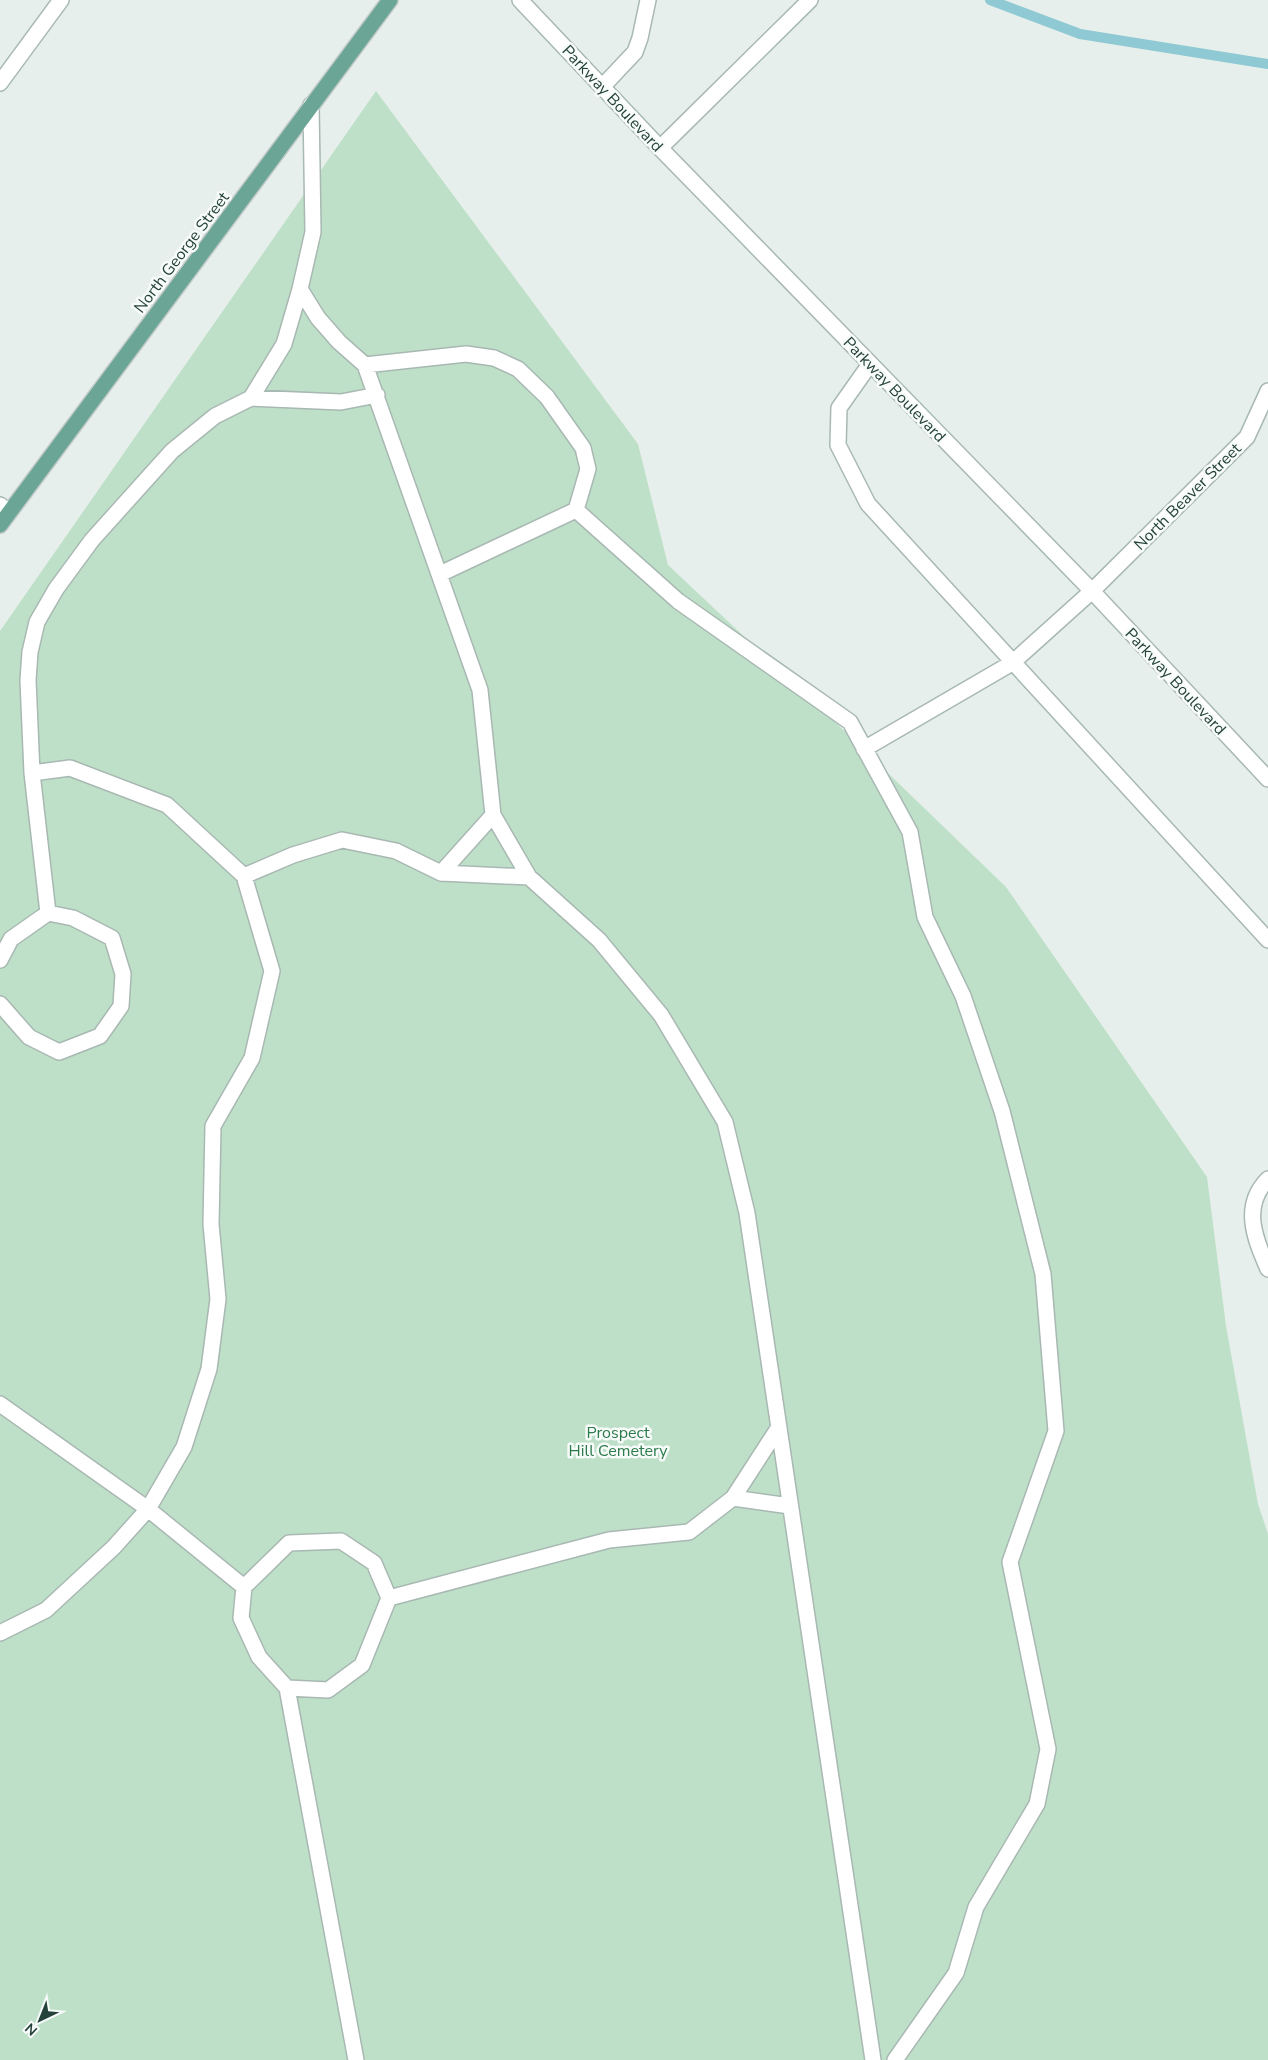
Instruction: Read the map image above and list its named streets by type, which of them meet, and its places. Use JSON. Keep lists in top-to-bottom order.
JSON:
{
  "streets": {
    "main road": ["North George Street"],
    "street": ["Parkway Boulevard", "North Beaver Street"]
  },
  "crossings": [
    ["Parkway Boulevard", "North Beaver Street"]
  ],
  "parks": ["Prospect Hill Cemetery"],
  "north": "bottom left"
}
